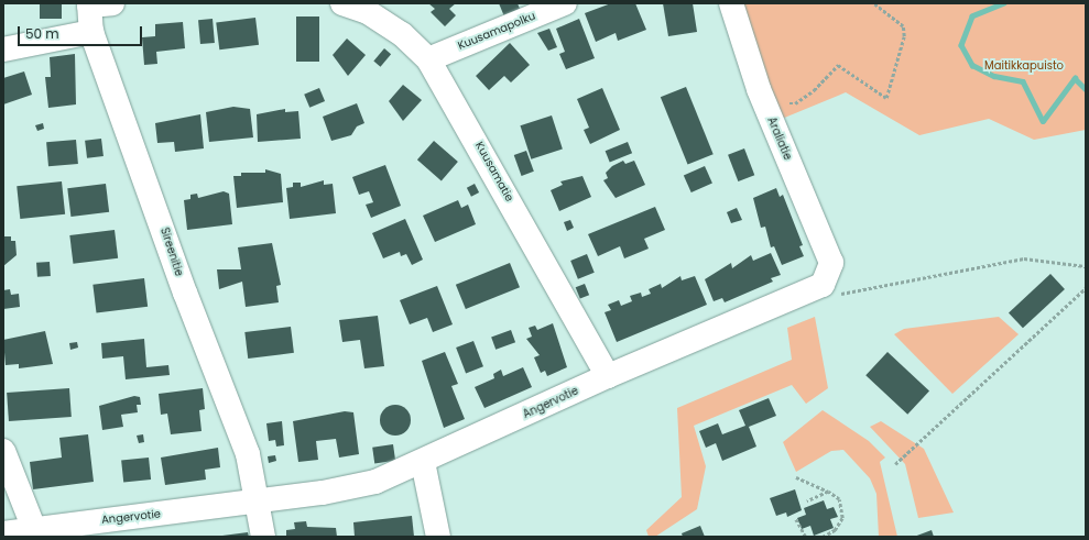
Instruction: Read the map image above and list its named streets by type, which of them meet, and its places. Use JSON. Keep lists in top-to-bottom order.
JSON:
{
  "streets": {
    "street": [
      "Kuusamapolku",
      "Araliatie",
      "Kuusamatie",
      "Sireenitie",
      "Angervotie"
    ]
  },
  "crossings": [
    ["Kuusamapolku", "Kuusamatie"],
    ["Araliatie", "Angervotie"],
    ["Kuusamatie", "Angervotie"],
    ["Sireenitie", "Angervotie"]
  ],
  "parks": ["Maitikkapuisto"],
  "scale_bar": "50 m"
}
